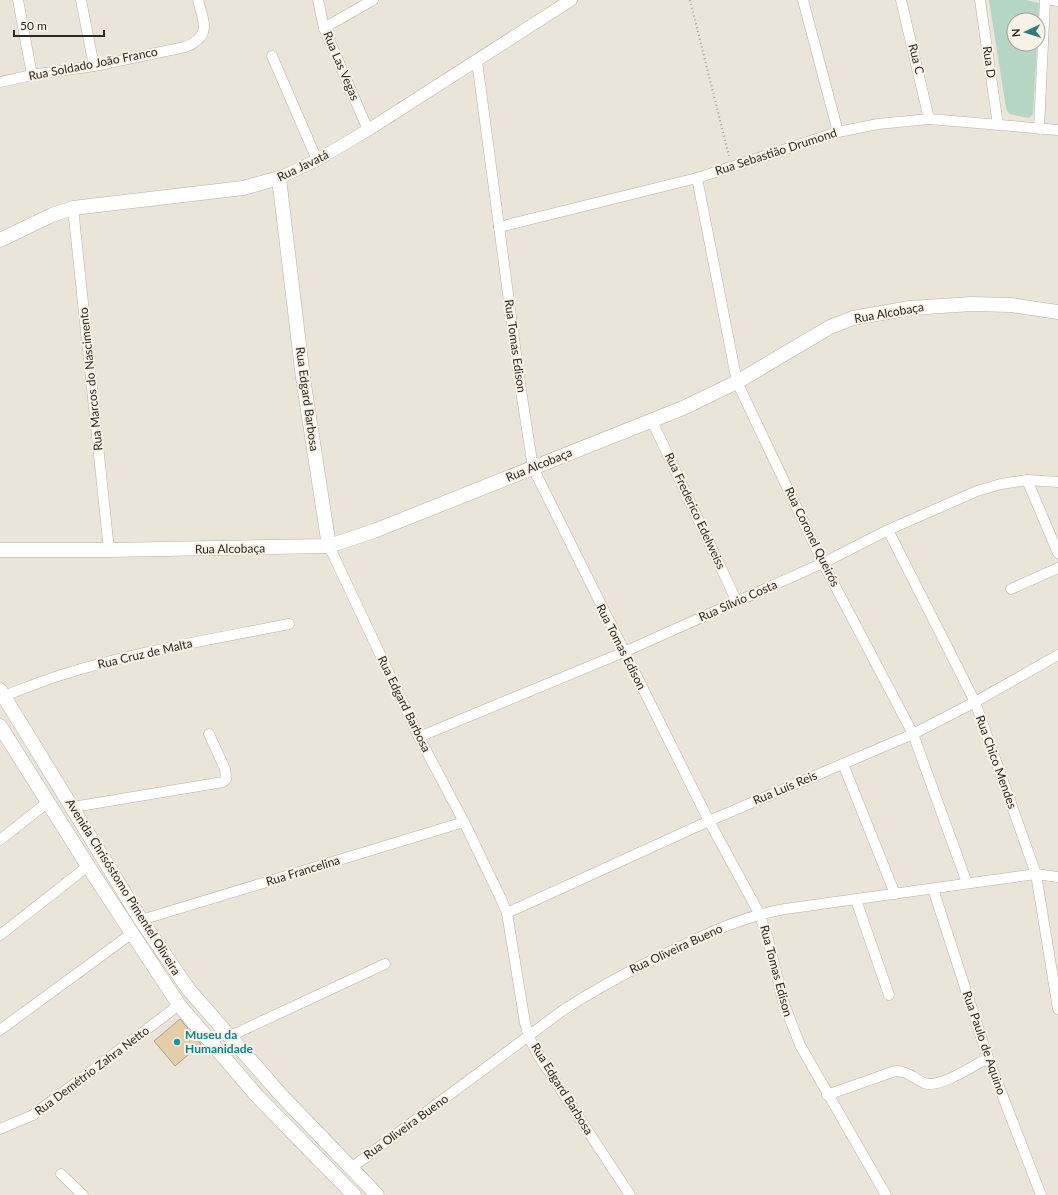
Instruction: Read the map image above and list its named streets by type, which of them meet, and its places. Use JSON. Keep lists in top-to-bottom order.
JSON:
{
  "streets": {
    "main road": [
      "Rua Javatá",
      "Rua Alcobaça",
      "Rua Edgard Barbosa",
      "Avenida Chrisóstomo Pimentel Oliveira"
    ],
    "street": [
      "Rua C",
      "Rua D",
      "Rua Soldado João Franco",
      "Rua Las Vegas",
      "Rua Sebastião Drumond",
      "Rua Tomas Edison",
      "Rua Marcos do Nascimento",
      "Rua Frederico Edelweiss",
      "Rua Coronel Queirós",
      "Rua Sílvio Costa",
      "Rua Cruz de Malta",
      "Rua Chico Mendes",
      "Rua Luís Reis",
      "Rua Francelina",
      "Rua Oliveira Bueno",
      "Rua Paulo de Aquino",
      "Rua Demétrio Zahra Netto"
    ]
  },
  "crossings": [
    ["Rua C", "Rua Sebastião Drumond"],
    ["Rua D", "Rua Sebastião Drumond"],
    ["Rua Las Vegas", "Rua Javatá"],
    ["Rua Sebastião Drumond", "Rua Tomas Edison"],
    ["Rua Sebastião Drumond", "Rua Coronel Queirós"],
    ["Rua Javatá", "Rua Tomas Edison"],
    ["Rua Javatá", "Rua Marcos do Nascimento"],
    ["Rua Javatá", "Rua Edgard Barbosa"],
    ["Rua Alcobaça", "Rua Tomas Edison"],
    ["Rua Alcobaça", "Rua Marcos do Nascimento"],
    ["Rua Alcobaça", "Rua Edgard Barbosa"],
    ["Rua Alcobaça", "Rua Frederico Edelweiss"],
    ["Rua Alcobaça", "Rua Coronel Queirós"],
    ["Rua Tomas Edison", "Rua Sílvio Costa"],
    ["Rua Tomas Edison", "Rua Luís Reis"],
    ["Rua Tomas Edison", "Rua Oliveira Bueno"],
    ["Rua Edgard Barbosa", "Rua Sílvio Costa"],
    ["Rua Edgard Barbosa", "Rua Luís Reis"],
    ["Rua Edgard Barbosa", "Rua Francelina"],
    ["Rua Edgard Barbosa", "Rua Oliveira Bueno"],
    ["Rua Frederico Edelweiss", "Rua Sílvio Costa"],
    ["Rua Coronel Queirós", "Rua Sílvio Costa"],
    ["Rua Coronel Queirós", "Rua Luís Reis"],
    ["Rua Coronel Queirós", "Rua Oliveira Bueno"],
    ["Rua Sílvio Costa", "Rua Chico Mendes"],
    ["Rua Cruz de Malta", "Avenida Chrisóstomo Pimentel Oliveira"],
    ["Rua Chico Mendes", "Rua Luís Reis"],
    ["Rua Chico Mendes", "Rua Oliveira Bueno"],
    ["Rua Francelina", "Avenida Chrisóstomo Pimentel Oliveira"],
    ["Avenida Chrisóstomo Pimentel Oliveira", "Rua Oliveira Bueno"],
    ["Avenida Chrisóstomo Pimentel Oliveira", "Rua Demétrio Zahra Netto"],
    ["Rua Oliveira Bueno", "Rua Paulo de Aquino"]
  ],
  "places": ["Museu da Humanidade"],
  "scale_bar": "50 m",
  "north": "left"
}
